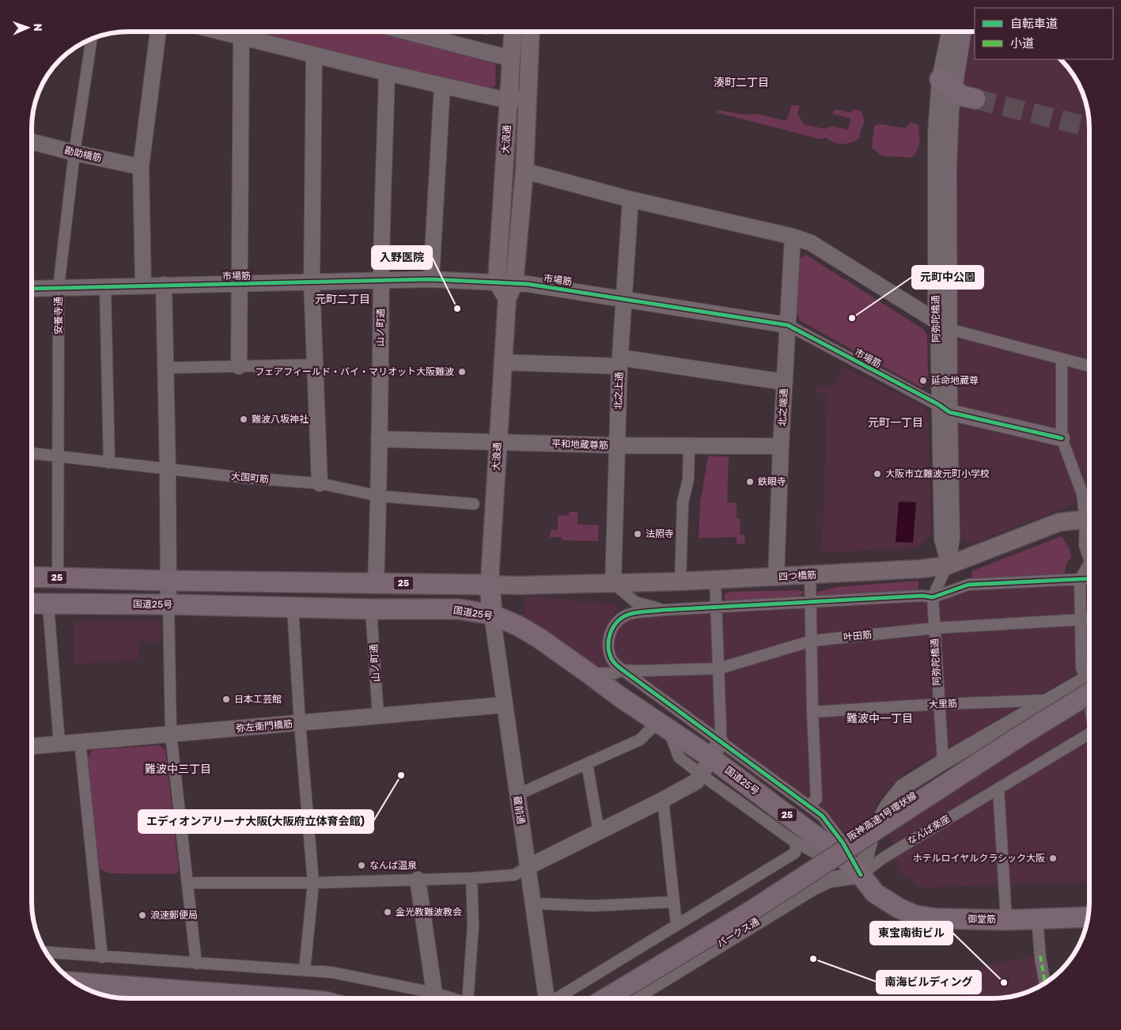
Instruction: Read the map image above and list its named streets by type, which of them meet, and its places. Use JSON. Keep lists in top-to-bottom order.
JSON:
{
  "streets": {
    "highway": [
      "大浪通",
      "25",
      "国道25号",
      "阪神高速1号環状線",
      "御堂筋"
    ],
    "main road": ["四つ橋筋"],
    "street": [
      "勘助橋筋",
      "市場筋",
      "安養寺通",
      "阿弥陀橋通",
      "山ノ町通",
      "北之上通",
      "北之端通",
      "平和地蔵尊筋",
      "大国町筋",
      "叶田筋",
      "大里筋",
      "弥左衛門橋筋",
      "蔵前通",
      "なんば楽座",
      "パークス通"
    ]
  },
  "crossings": [
    ["大浪通", "市場筋"],
    ["大浪通", "平和地蔵尊筋"],
    ["大浪通", "四つ橋筋"],
    ["大浪通", "25"],
    ["大浪通", "国道25号"],
    ["大浪通", "蔵前通"],
    ["勘助橋筋", "安養寺通"],
    ["市場筋", "安養寺通"],
    ["市場筋", "阿弥陀橋通"],
    ["市場筋", "山ノ町通"],
    ["市場筋", "北之上通"],
    ["市場筋", "北之端通"],
    ["安養寺通", "大国町筋"],
    ["安養寺通", "25"],
    ["阿弥陀橋通", "四つ橋筋"],
    ["阿弥陀橋通", "叶田筋"],
    ["阿弥陀橋通", "大里筋"],
    ["山ノ町通", "平和地蔵尊筋"],
    ["山ノ町通", "大国町筋"],
    ["山ノ町通", "25"],
    ["山ノ町通", "国道25号"],
    ["山ノ町通", "弥左衛門橋筋"],
    ["北之上通", "平和地蔵尊筋"],
    ["北之上通", "四つ橋筋"],
    ["北之端通", "平和地蔵尊筋"],
    ["北之端通", "四つ橋筋"],
    ["四つ橋筋", "25"],
    ["国道25号", "叶田筋"],
    ["国道25号", "蔵前通"],
    ["国道25号", "なんば楽座"],
    ["国道25号", "御堂筋"],
    ["国道25号", "パークス通"],
    ["弥左衛門橋筋", "蔵前通"],
    ["なんば楽座", "御堂筋"],
    ["なんば楽座", "パークス通"],
    ["御堂筋", "パークス通"]
  ],
  "districts": [
    "湊町二丁目",
    "元町二丁目",
    "元町一丁目",
    "難波中一丁目",
    "難波中三丁目"
  ],
  "places": [
    "入野医院",
    "元町中公園",
    "フェアフィールド・バイ・マリオット大阪難波",
    "延命地蔵尊",
    "難波八坂神社",
    "大阪市立難波元町小学校",
    "鉄眼寺",
    "法照寺",
    "日本工芸館",
    "エディオンアリーナ大阪(大阪府立体育会館)",
    "ホテルロイヤルクラシック大阪",
    "なんば温泉",
    "金光教難波教会",
    "浪速郵便局",
    "南海ビルディング",
    "東宝南街ビル"
  ],
  "legend": ["自転車道", "小道"],
  "north": "right"
}
